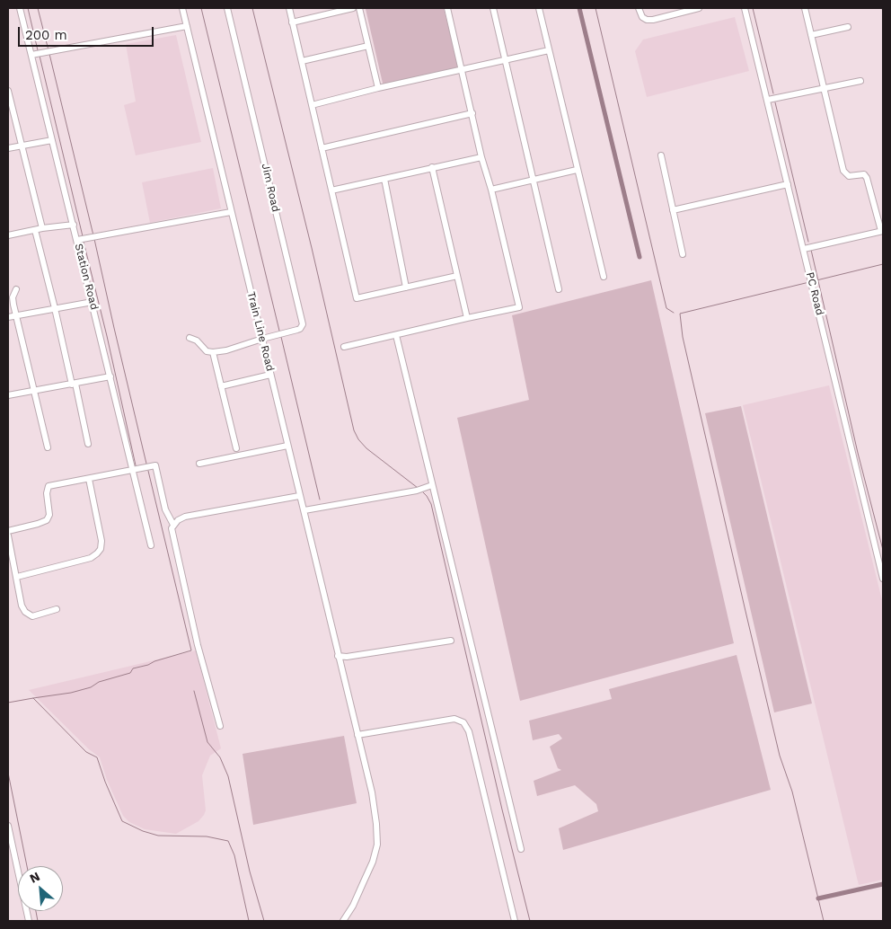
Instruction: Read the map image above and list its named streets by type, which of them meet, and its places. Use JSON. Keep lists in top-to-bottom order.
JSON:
{
  "streets": {
    "street": [
      "Jim Road",
      "Station Road",
      "PC Road",
      "Train Line Road"
    ]
  },
  "crossings": [
    ["Jim Road", "Train Line Road"]
  ],
  "scale_bar": "200 m",
  "north": "top left"
}
